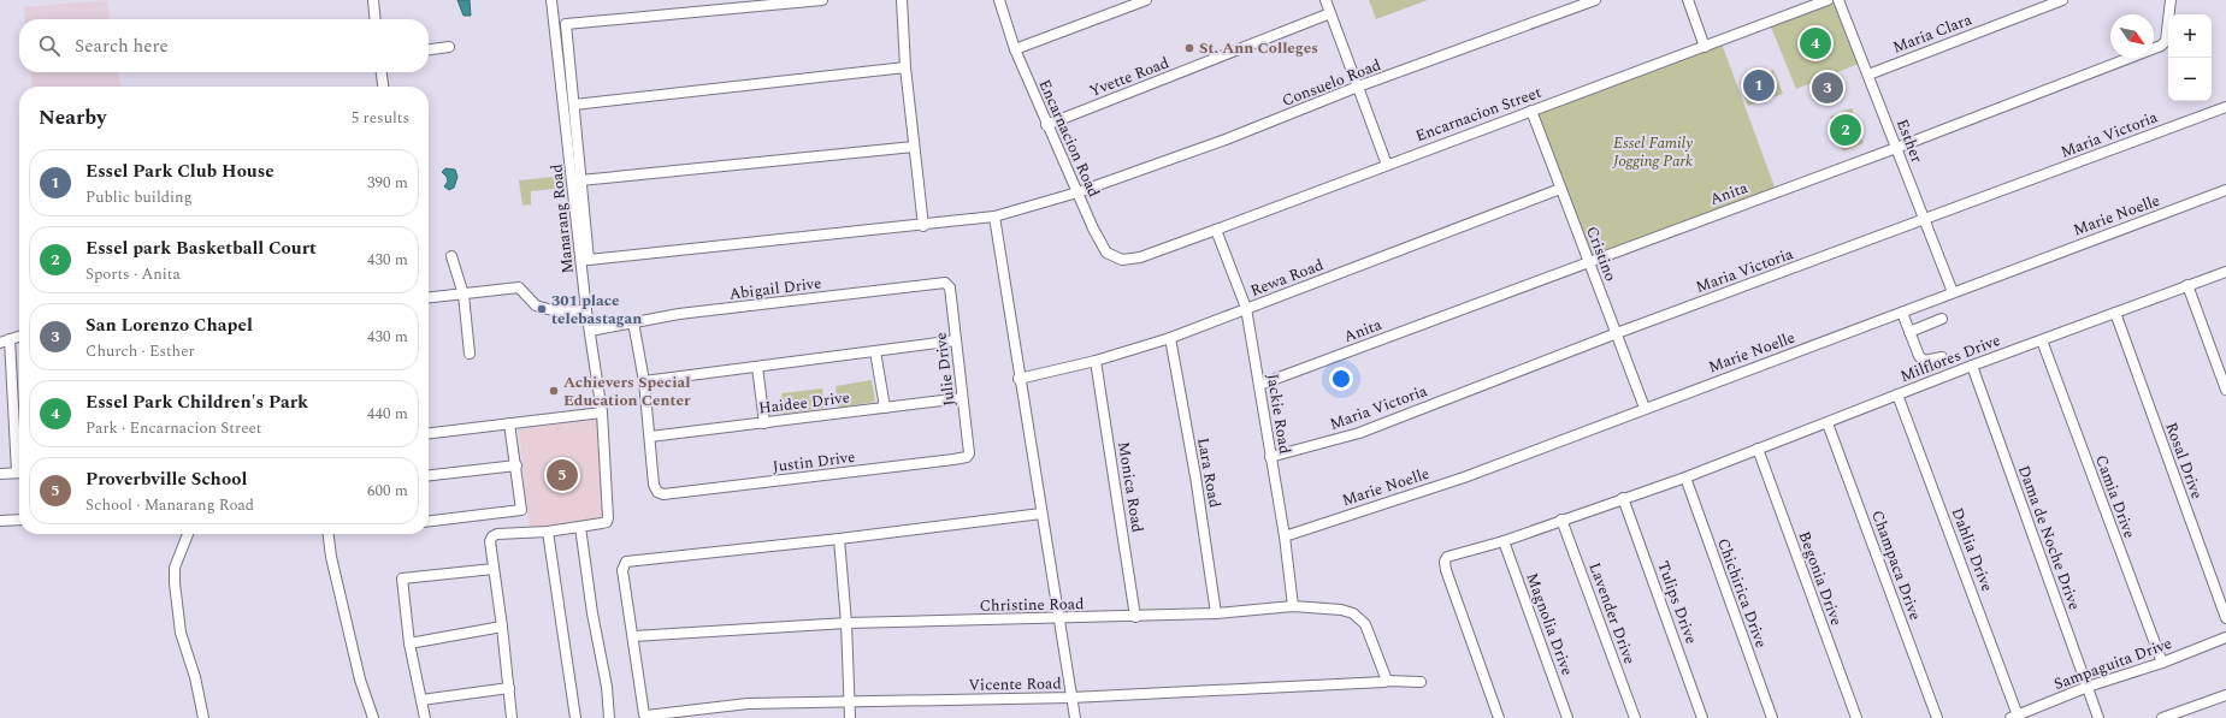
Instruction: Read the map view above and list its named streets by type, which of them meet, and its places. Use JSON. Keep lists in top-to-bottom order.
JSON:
{
  "streets": {
    "street": [
      "Maria Clara",
      "Yvette Road",
      "Consuelo Road",
      "Encarnacion Street",
      "Maria Victoria",
      "Encarnacion Road",
      "Esther",
      "Anita",
      "Marie Noelle",
      "Manarang Road",
      "Cristino",
      "Rewa Road",
      "Abigail Drive",
      "Milflores Drive",
      "Julie Drive",
      "Haidee Drive",
      "Jackie Road",
      "Rosal Drive",
      "Justin Drive",
      "Lara Road",
      "Monica Road",
      "Camia Drive",
      "Dama de Noche Drive",
      "Dahlia Drive",
      "Champaca Drive",
      "Begonia Drive",
      "Chichirica Drive",
      "Tulips Drive",
      "Christine Road",
      "Lavender Drive",
      "Magnolia Drive",
      "Sampaguita Drive",
      "Vicente Road"
    ]
  },
  "crossings": [
    ["Maria Clara", "Esther"],
    ["Yvette Road", "Encarnacion Road"],
    ["Consuelo Road", "Encarnacion Road"],
    ["Encarnacion Street", "Encarnacion Road"],
    ["Encarnacion Street", "Cristino"],
    ["Encarnacion Street", "Jackie Road"],
    ["Maria Victoria", "Esther"],
    ["Maria Victoria", "Cristino"],
    ["Maria Victoria", "Jackie Road"],
    ["Esther", "Anita"],
    ["Esther", "Marie Noelle"],
    ["Anita", "Cristino"],
    ["Anita", "Jackie Road"],
    ["Marie Noelle", "Cristino"],
    ["Marie Noelle", "Jackie Road"],
    ["Manarang Road", "Abigail Drive"],
    ["Cristino", "Rewa Road"],
    ["Rewa Road", "Jackie Road"],
    ["Rewa Road", "Lara Road"],
    ["Rewa Road", "Monica Road"],
    ["Abigail Drive", "Julie Drive"],
    ["Milflores Drive", "Rosal Drive"],
    ["Milflores Drive", "Camia Drive"],
    ["Milflores Drive", "Dama de Noche Drive"],
    ["Milflores Drive", "Dahlia Drive"],
    ["Milflores Drive", "Champaca Drive"],
    ["Milflores Drive", "Begonia Drive"],
    ["Milflores Drive", "Chichirica Drive"],
    ["Milflores Drive", "Tulips Drive"],
    ["Milflores Drive", "Lavender Drive"],
    ["Milflores Drive", "Magnolia Drive"],
    ["Julie Drive", "Haidee Drive"],
    ["Julie Drive", "Justin Drive"],
    ["Haidee Drive", "Justin Drive"],
    ["Jackie Road", "Christine Road"],
    ["Lara Road", "Christine Road"],
    ["Monica Road", "Christine Road"],
    ["Camia Drive", "Sampaguita Drive"],
    ["Dama de Noche Drive", "Sampaguita Drive"],
    ["Dahlia Drive", "Sampaguita Drive"],
    ["Christine Road", "Vicente Road"]
  ],
  "parks": ["Essel Family Jogging Park"],
  "places": ["St. Ann Colleges", "301 place telebastagan", "Achievers Special Education Center"],
  "north": "bottom right",
  "page": {
    "map_buttons": ["+", "−"],
    "search": "Search here",
    "pins": [
      "4",
      "1",
      "3",
      "2",
      "5"
    ],
    "heading": ["Nearby", "5 results"],
    "list": [
      {
        "mark": "1",
        "name": "Essel Park Club House",
        "note": "Public building",
        "value": "390 m"
      },
      {
        "mark": "2",
        "name": "Essel park Basketball Court",
        "note": "Sports · Anita",
        "value": "430 m"
      },
      {
        "mark": "3",
        "name": "San Lorenzo Chapel",
        "note": "Church · Esther",
        "value": "430 m"
      },
      {
        "mark": "4",
        "name": "Essel Park Children's Park",
        "note": "Park · Encarnacion Street",
        "value": "440 m"
      },
      {
        "mark": "5",
        "name": "Proverbville School",
        "note": "School · Manarang Road",
        "value": "600 m"
      }
    ]
  }
}
